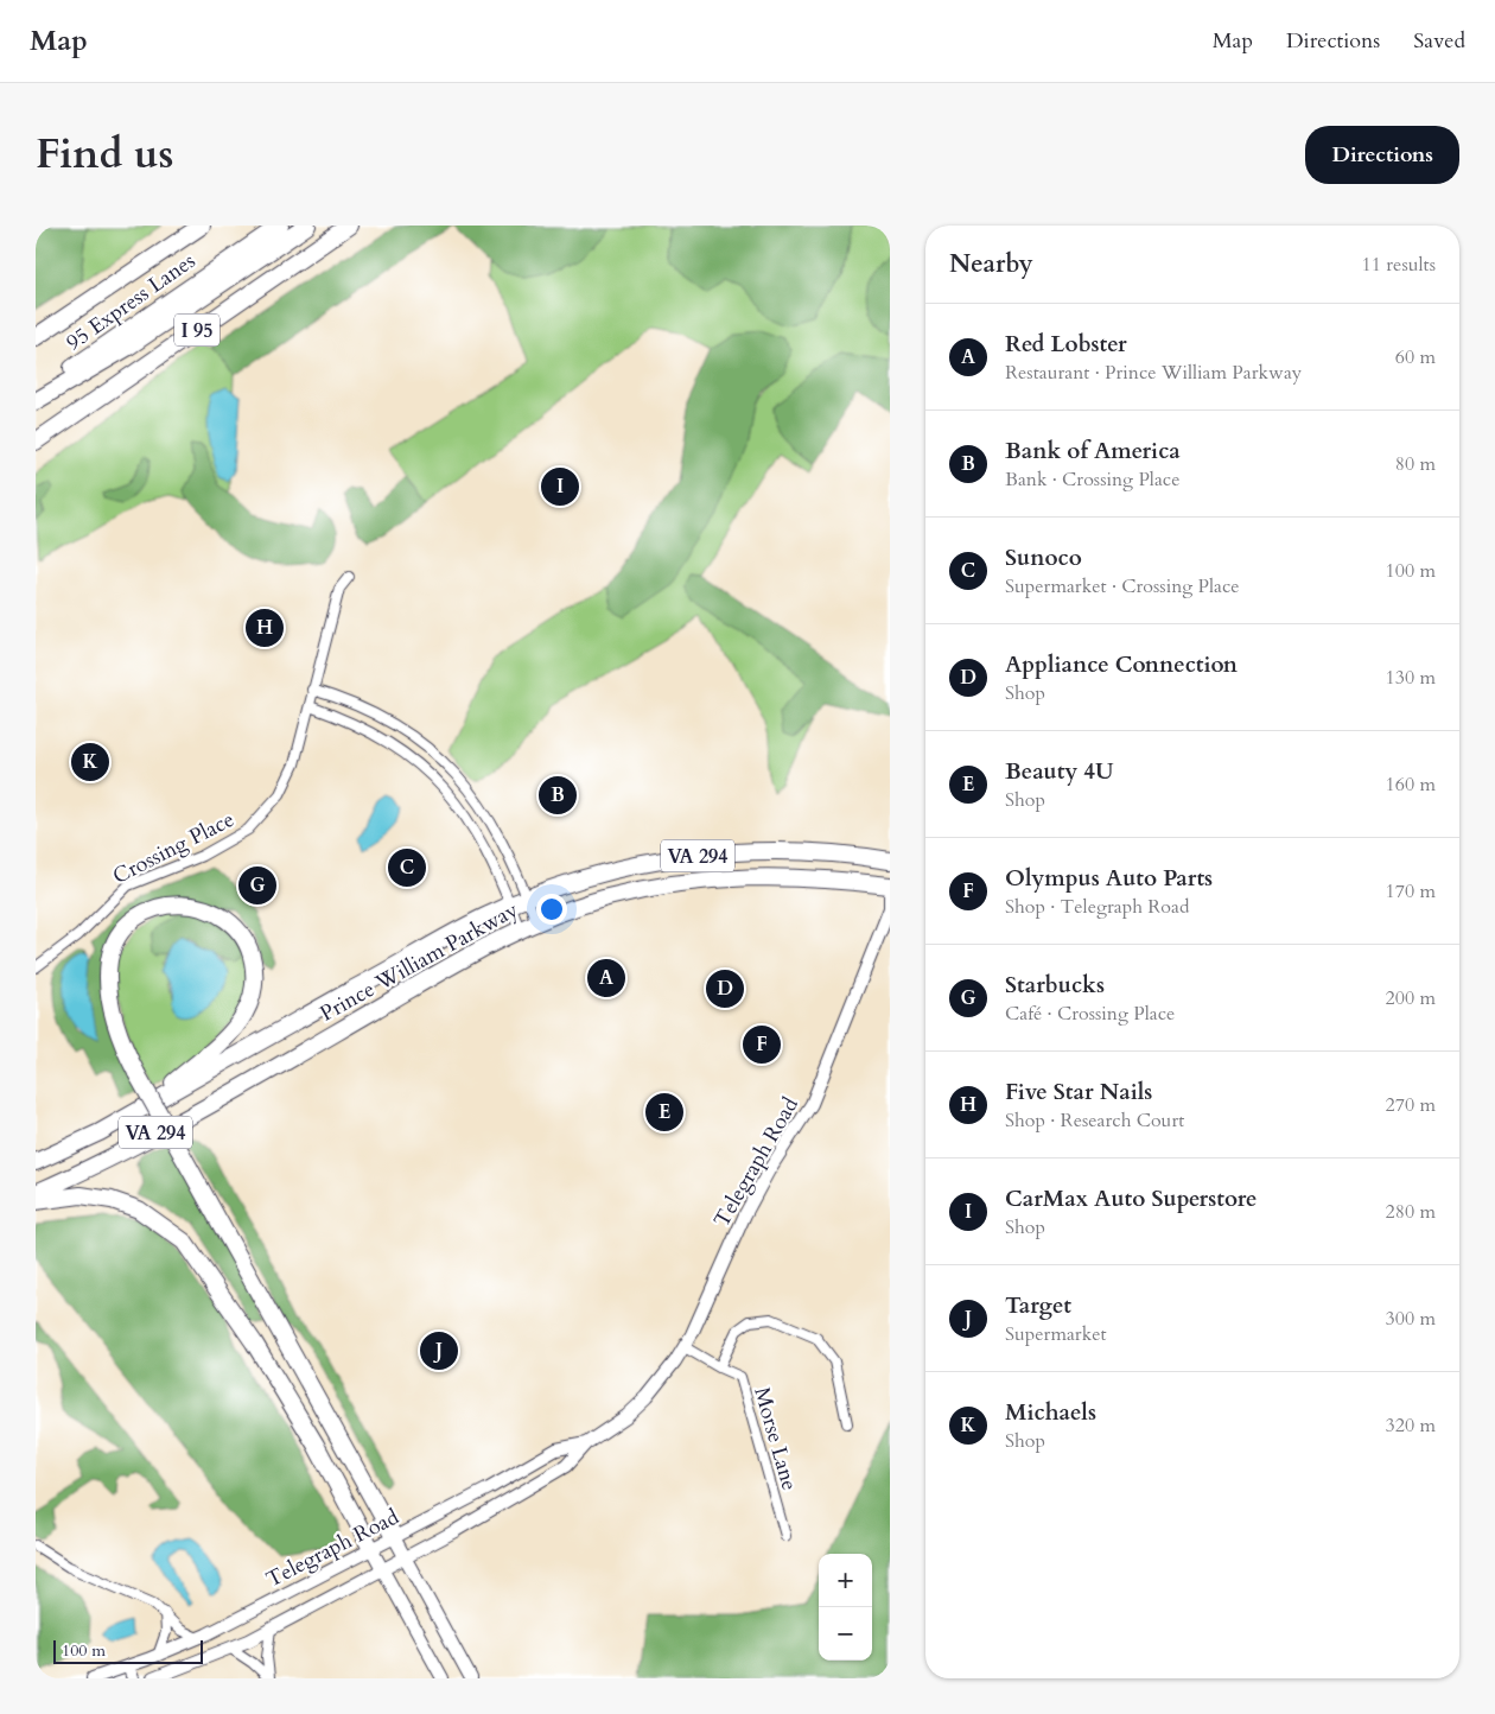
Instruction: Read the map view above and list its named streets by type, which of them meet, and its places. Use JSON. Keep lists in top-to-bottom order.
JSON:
{
  "streets": {
    "highway": [
      "95 Express Lanes",
      "I 95",
      "VA 294",
      "Prince William Parkway"
    ],
    "main road": ["Telegraph Road"],
    "street": ["Crossing Place", "Morse Lane"]
  },
  "crossings": [
    ["Telegraph Road", "Morse Lane"]
  ],
  "scale_bar": "100 m",
  "page": {
    "header": "Map",
    "nav": ["Map", "Directions", "Saved"],
    "title": "Find us",
    "buttons": "Directions",
    "heading": ["Nearby", "11 results"],
    "list": [
      {
        "mark": "A",
        "name": "Red Lobster",
        "note": "Restaurant · Prince William Parkway",
        "value": "60 m"
      },
      {
        "mark": "B",
        "name": "Bank of America",
        "note": "Bank · Crossing Place",
        "value": "80 m"
      },
      {
        "mark": "C",
        "name": "Sunoco",
        "note": "Supermarket · Crossing Place",
        "value": "100 m"
      },
      {
        "mark": "D",
        "name": "Appliance Connection",
        "note": "Shop",
        "value": "130 m"
      },
      {
        "mark": "E",
        "name": "Beauty 4U",
        "note": "Shop",
        "value": "160 m"
      },
      {
        "mark": "F",
        "name": "Olympus Auto Parts",
        "note": "Shop · Telegraph Road",
        "value": "170 m"
      },
      {
        "mark": "G",
        "name": "Starbucks",
        "note": "Café · Crossing Place",
        "value": "200 m"
      },
      {
        "mark": "H",
        "name": "Five Star Nails",
        "note": "Shop · Research Court",
        "value": "270 m"
      },
      {
        "mark": "I",
        "name": "CarMax Auto Superstore",
        "note": "Shop",
        "value": "280 m"
      },
      {
        "mark": "J",
        "name": "Target",
        "note": "Supermarket",
        "value": "300 m"
      },
      {
        "mark": "K",
        "name": "Michaels",
        "note": "Shop",
        "value": "320 m"
      }
    ],
    "pins": [
      "I",
      "H",
      "K",
      "B",
      "C",
      "G",
      "A",
      "D",
      "F",
      "E",
      "J"
    ],
    "map_buttons": ["+", "−"],
    "scale": "100 m"
  }
}
